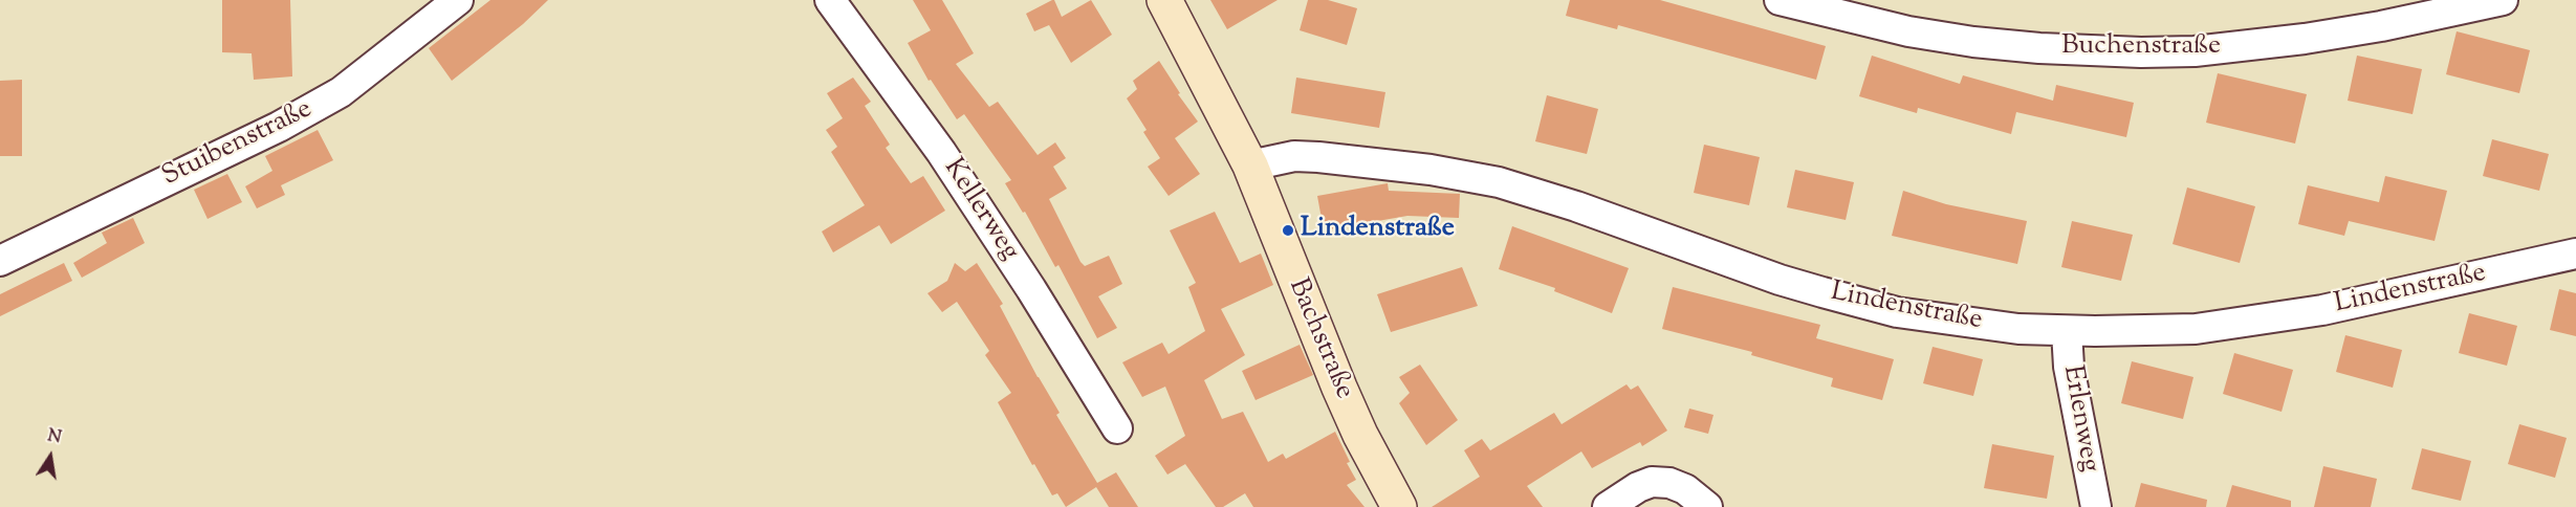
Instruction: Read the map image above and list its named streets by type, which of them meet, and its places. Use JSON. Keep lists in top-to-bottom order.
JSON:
{
  "streets": {
    "street": [
      "Buchenstraße",
      "Stuibenstraße",
      "Kellerweg",
      "Lindenstraße",
      "Bachstraße",
      "Erlenweg"
    ]
  },
  "crossings": [
    ["Lindenstraße", "Bachstraße"],
    ["Lindenstraße", "Erlenweg"]
  ],
  "places": ["Lindenstraße"],
  "north": "top"
}
